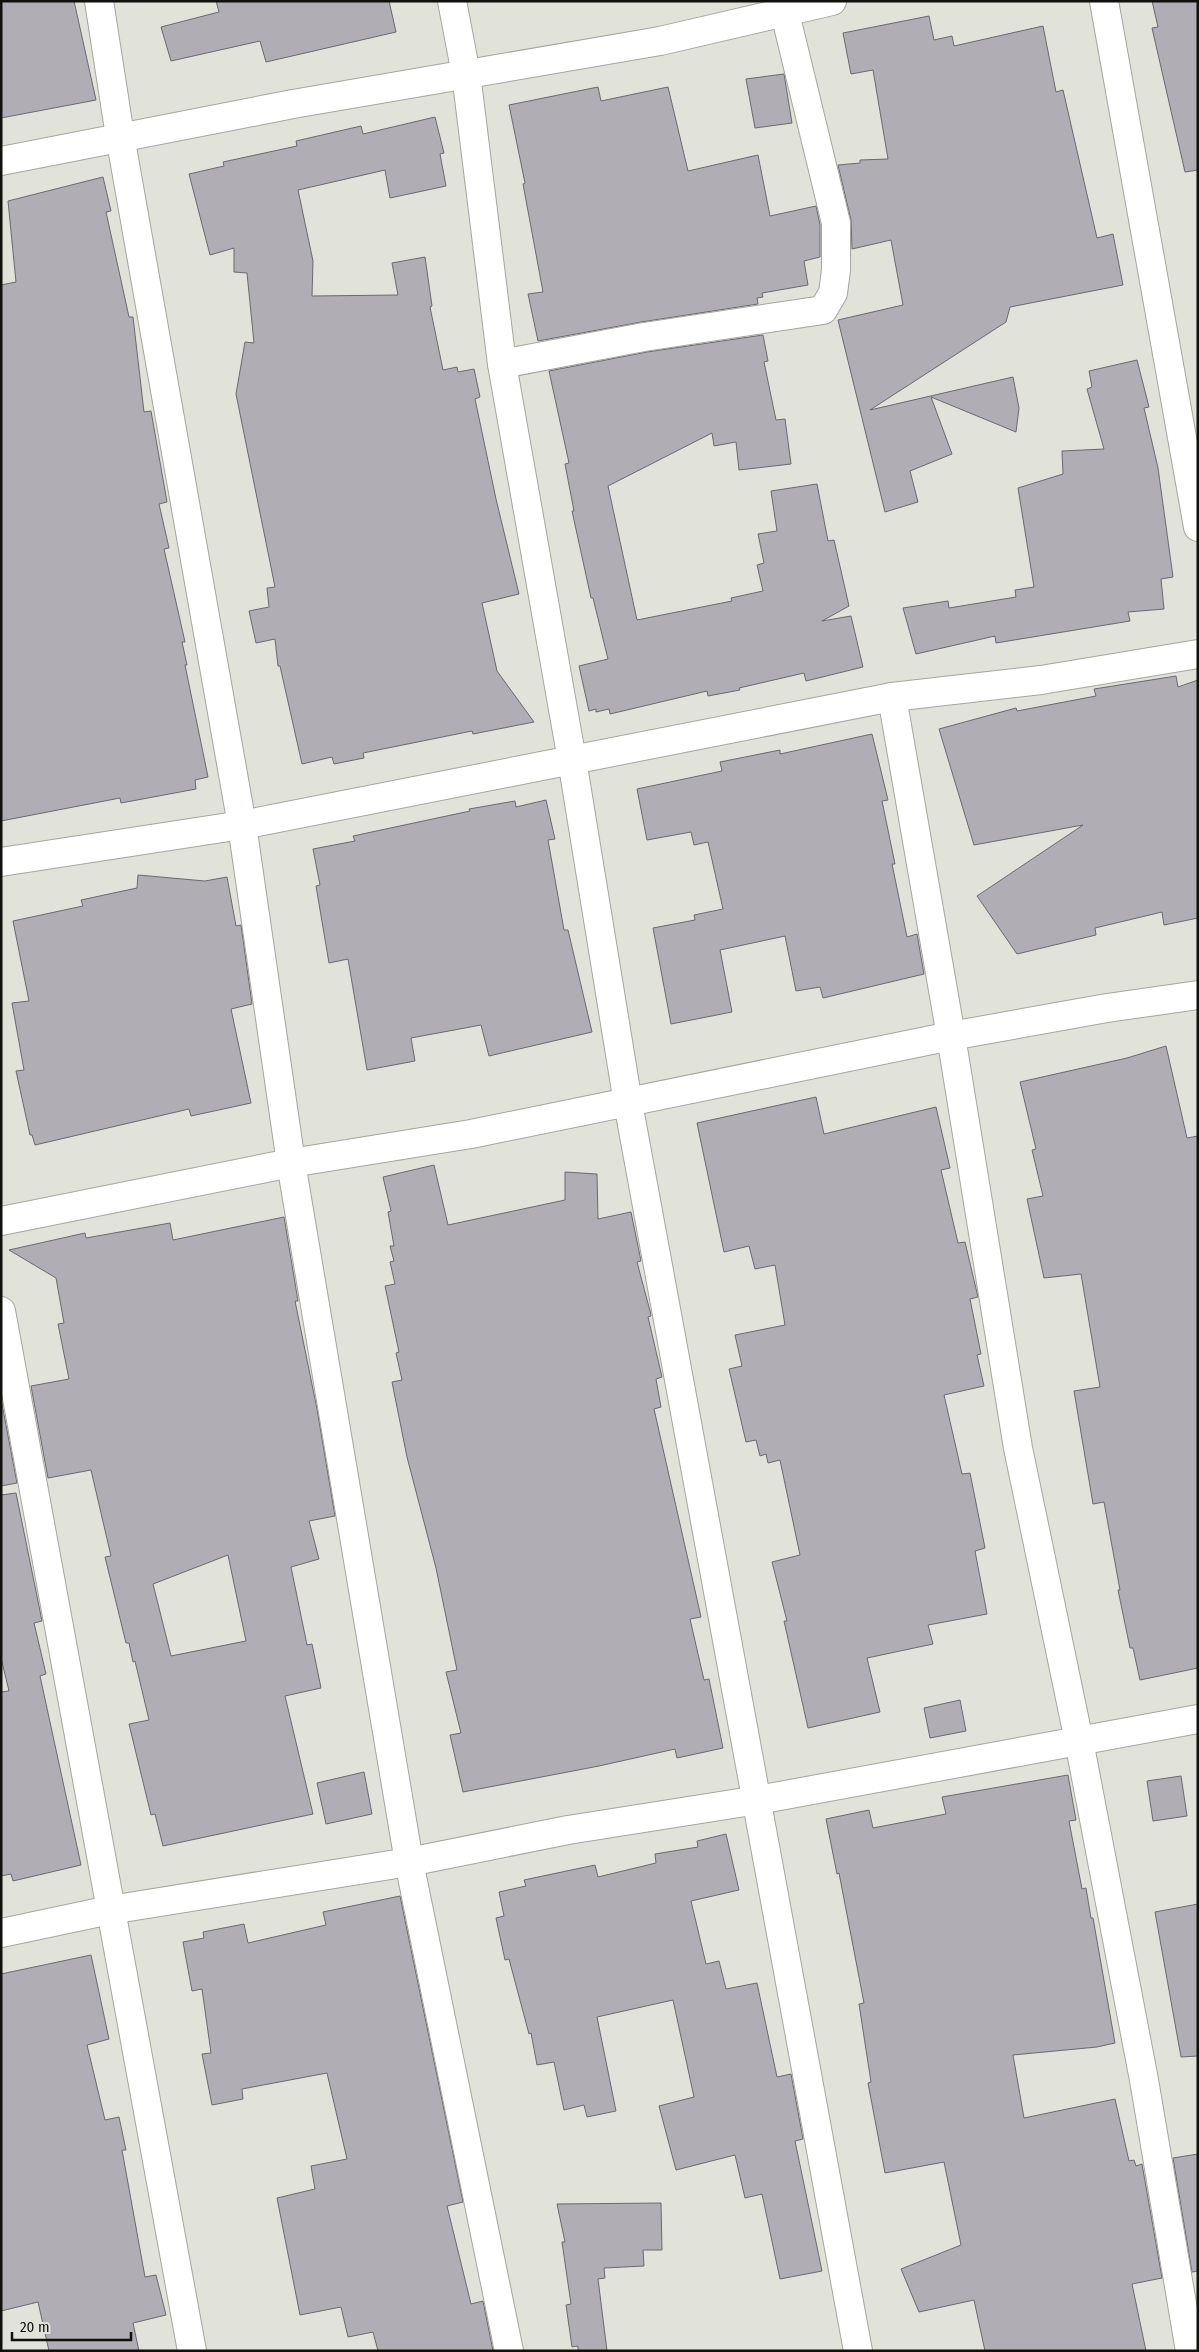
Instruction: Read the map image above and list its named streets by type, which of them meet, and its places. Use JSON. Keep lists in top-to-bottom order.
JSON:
{
  "scale_bar": "20 m"
}
